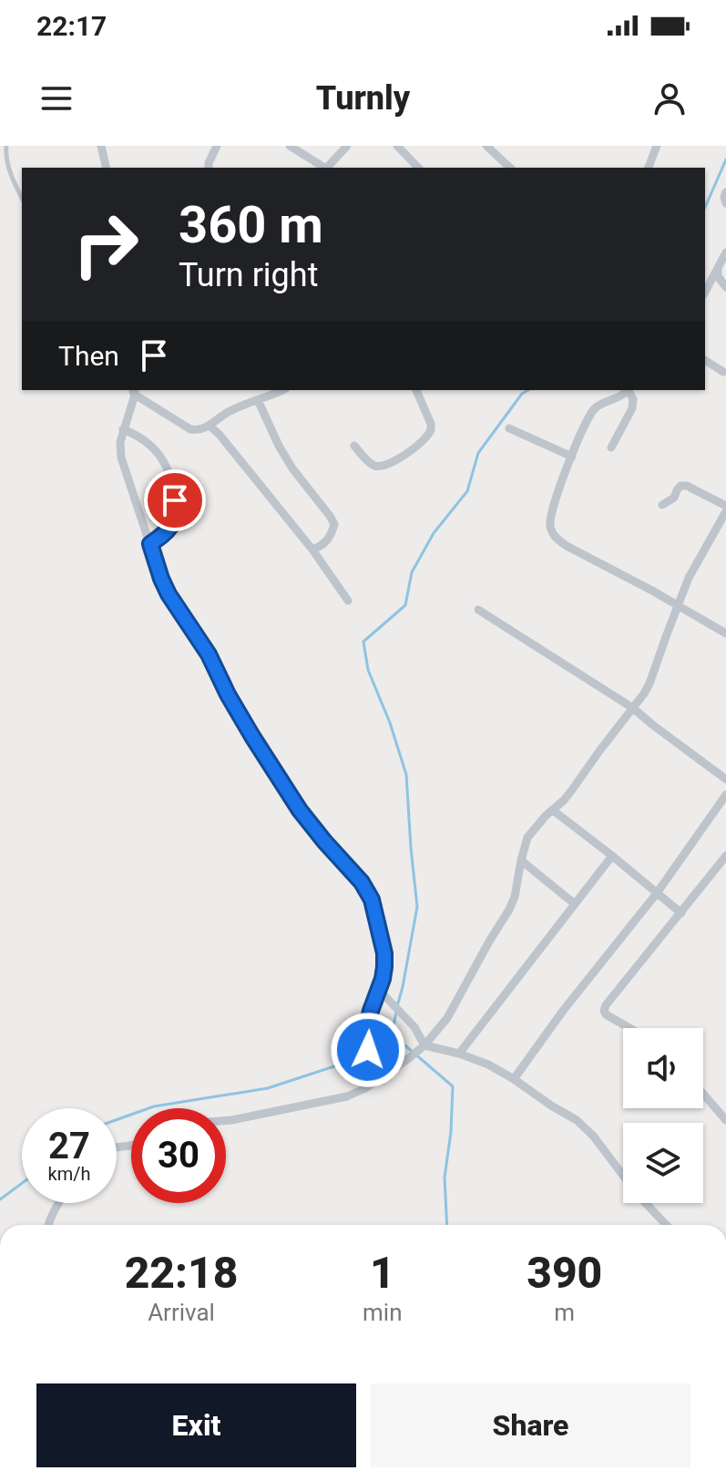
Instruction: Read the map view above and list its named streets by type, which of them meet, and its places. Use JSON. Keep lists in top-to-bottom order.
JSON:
{
  "page": {
    "status": "22:17",
    "header": "Turnly",
    "turn": ["360 m", "Turn right"],
    "then": "Then",
    "speed": "27 km/h",
    "limit": "30",
    "eta": [
      "22:18",
      "Arrival",
      "1",
      "min",
      "390",
      "m"
    ],
    "buttons": ["Exit", "Share"]
  }
}
